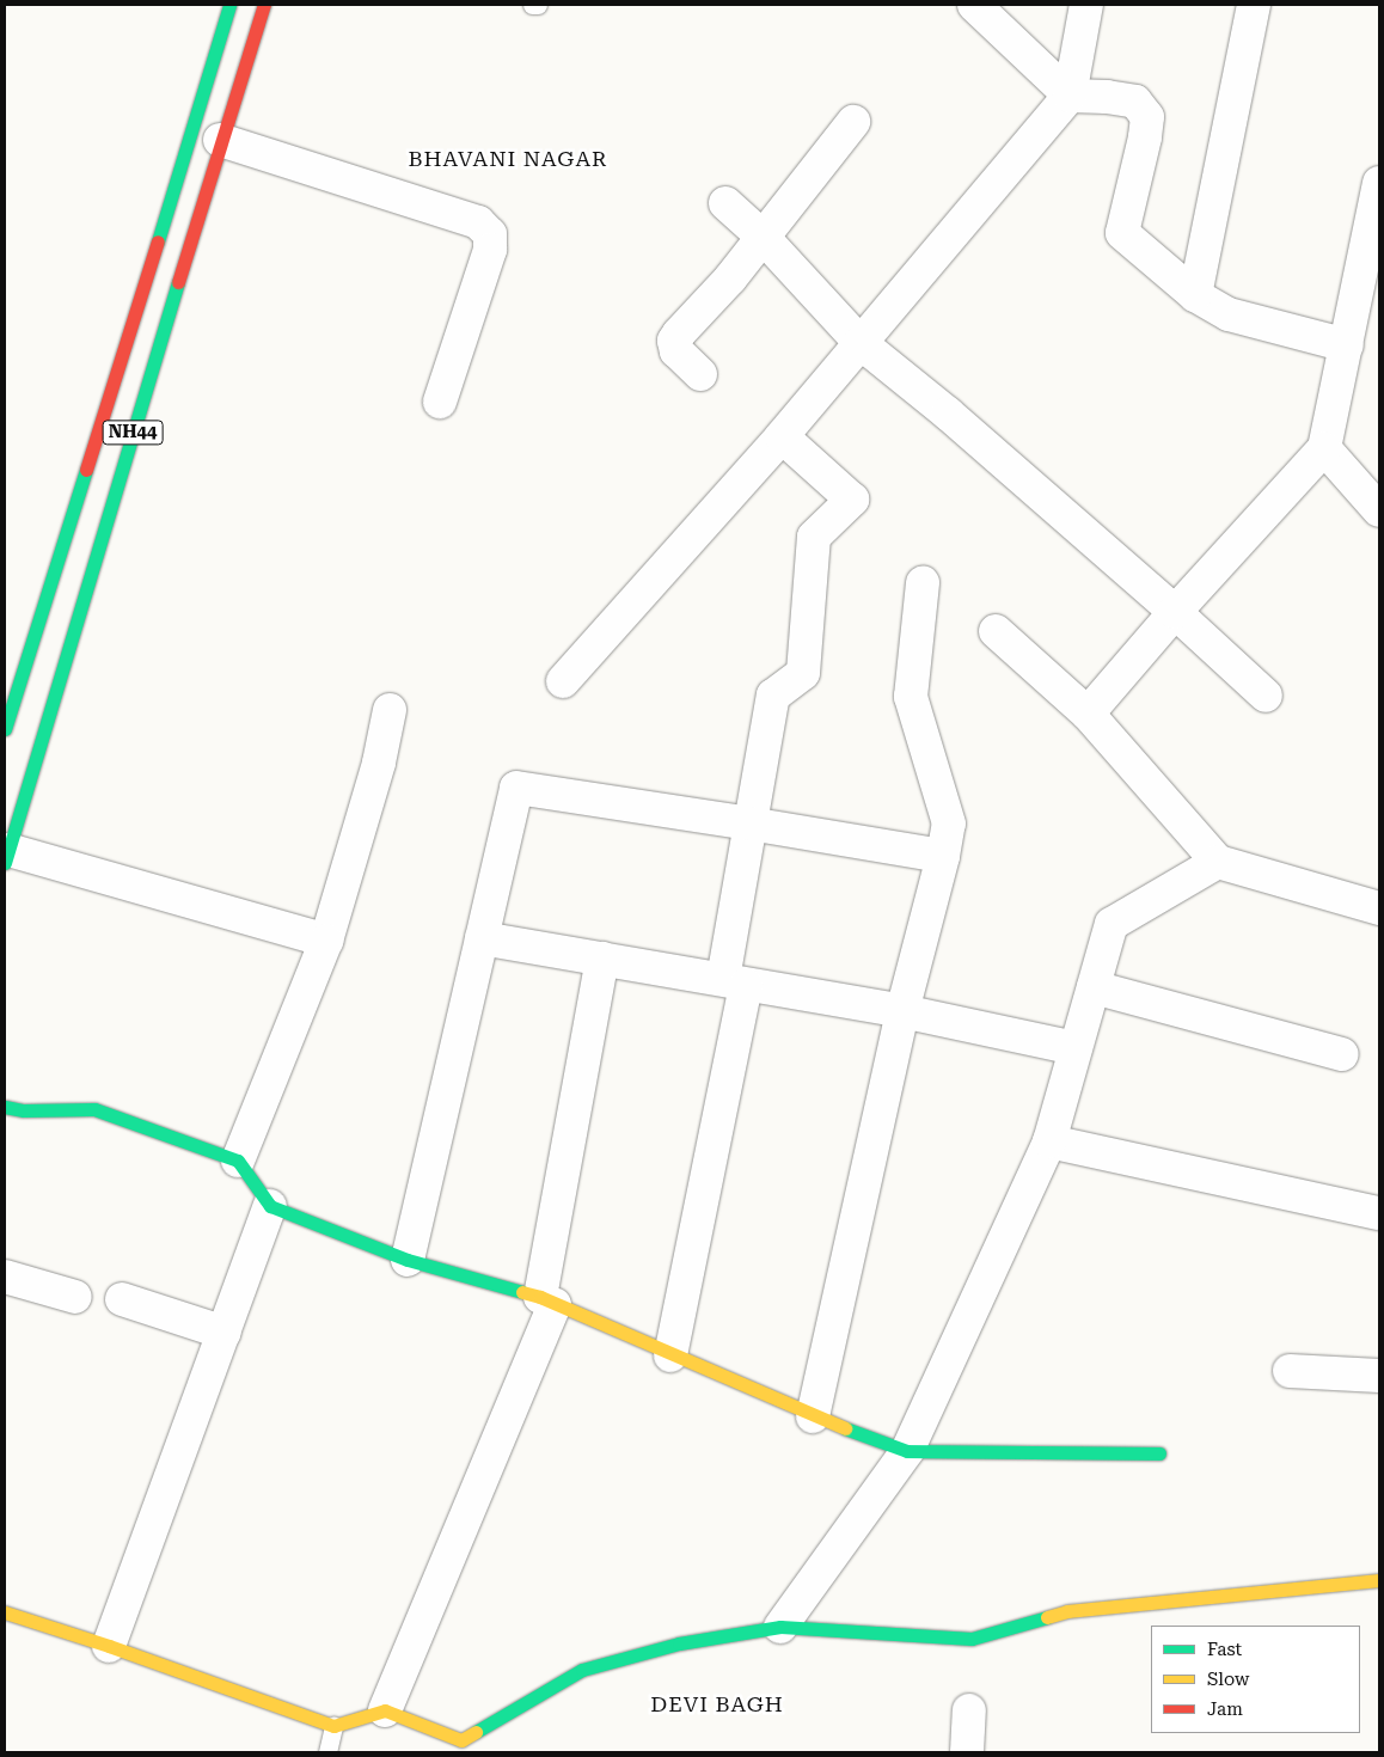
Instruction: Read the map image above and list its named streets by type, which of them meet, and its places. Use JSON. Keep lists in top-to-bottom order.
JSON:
{
  "streets": {
    "main road": ["NH44"]
  },
  "districts": ["BHAVANI NAGAR", "DEVI BAGH"],
  "legend": ["Fast", "Slow", "Jam"]
}
